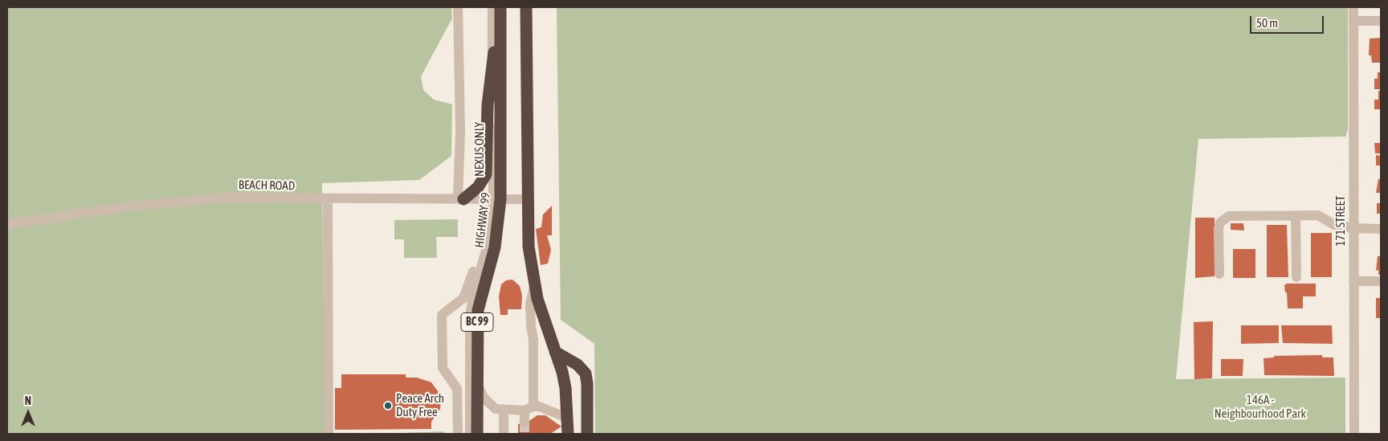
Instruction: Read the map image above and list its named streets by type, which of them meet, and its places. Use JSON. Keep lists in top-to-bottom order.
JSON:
{
  "streets": {
    "highway": ["HIGHWAY 99", "BC 99"],
    "street": ["NEXUS ONLY", "BEACH ROAD", "171 STREET"]
  },
  "crossings": [
    ["NEXUS ONLY", "BEACH ROAD"],
    ["NEXUS ONLY", "HIGHWAY 99"],
    ["BEACH ROAD", "HIGHWAY 99"]
  ],
  "parks": ["146A - Neighbourhood Park"],
  "places": ["Peace Arch Duty Free"],
  "scale_bar": "50 m",
  "north": "top"
}
